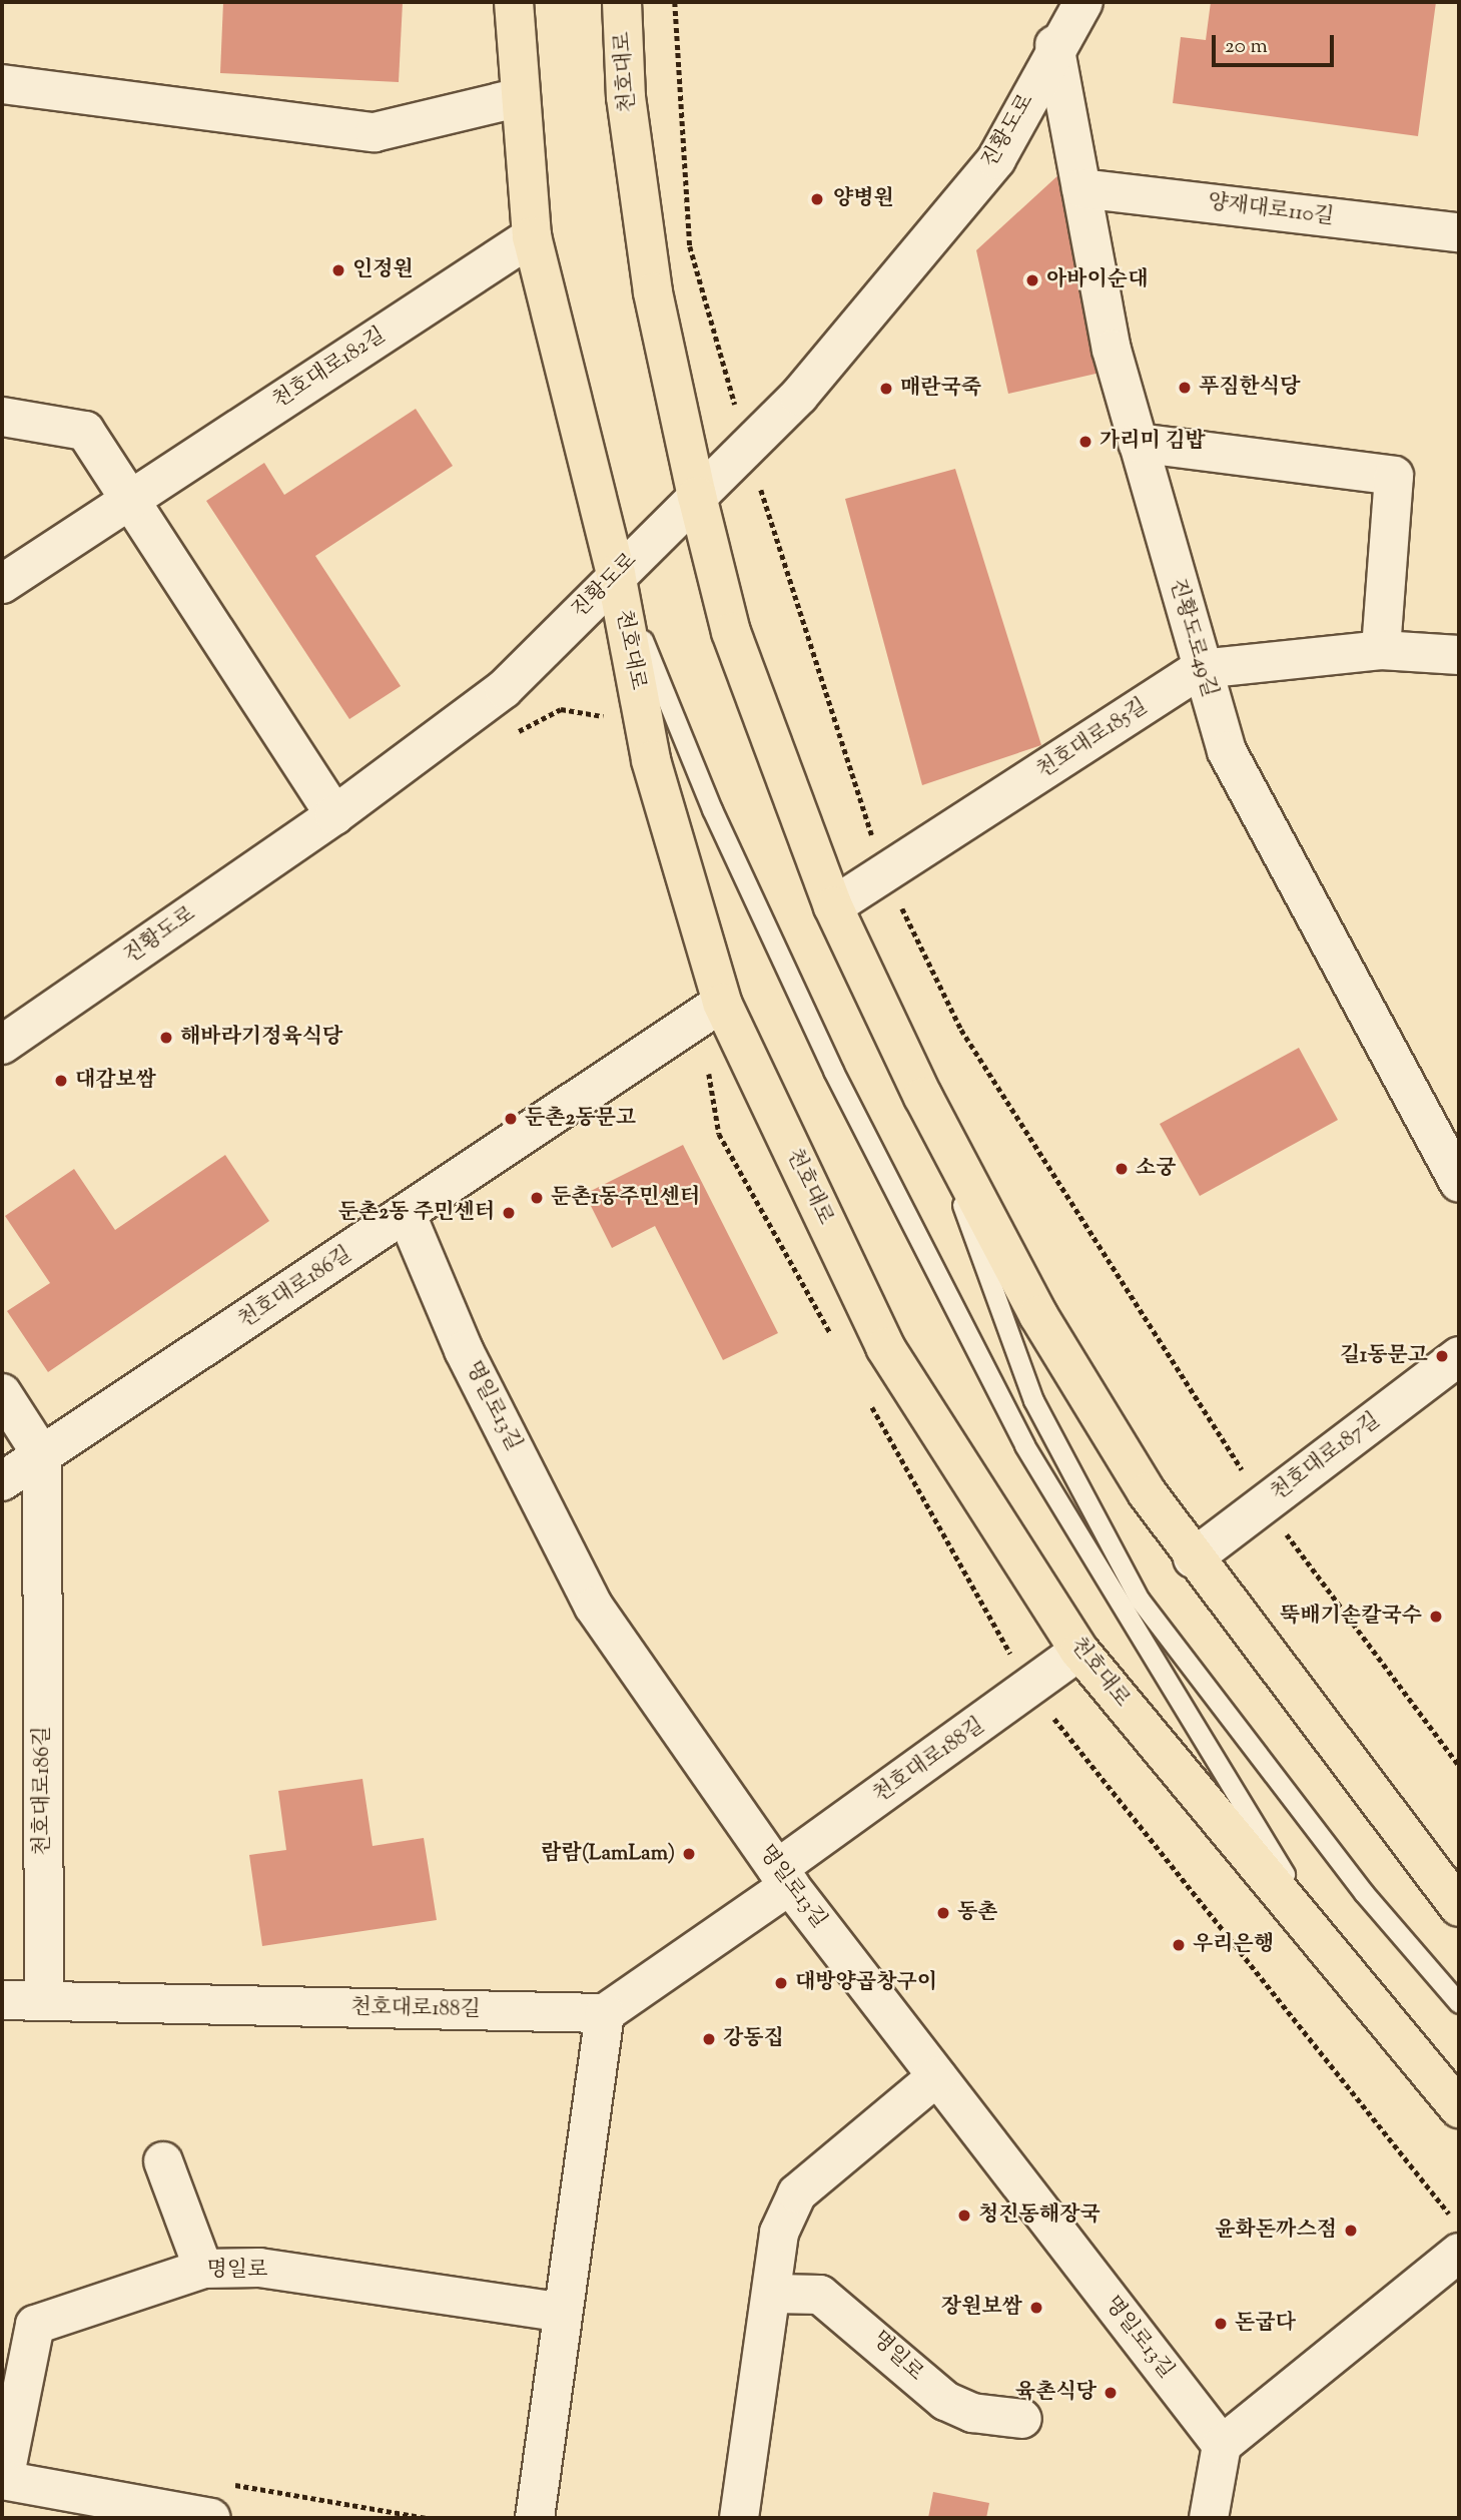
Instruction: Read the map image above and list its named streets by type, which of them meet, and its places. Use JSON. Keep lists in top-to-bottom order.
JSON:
{
  "streets": {
    "main road": ["천호대로"],
    "street": [
      "진황도로",
      "양재대로110길",
      "천호대로182길",
      "진황도로49길",
      "천호대로185길",
      "천호대로186길",
      "명일로13길",
      "천호대로187길",
      "천호대로188길",
      "명일로"
    ]
  },
  "crossings": [
    ["천호대로", "진황도로"],
    ["천호대로", "천호대로182길"],
    ["천호대로", "천호대로185길"],
    ["천호대로", "천호대로186길"],
    ["천호대로", "천호대로187길"],
    ["천호대로", "천호대로188길"],
    ["진황도로", "진황도로49길"],
    ["양재대로110길", "진황도로49길"],
    ["진황도로49길", "천호대로185길"],
    ["천호대로186길", "명일로13길"],
    ["천호대로186길", "천호대로188길"],
    ["명일로13길", "천호대로188길"]
  ],
  "places": [
    "양병원",
    "인정원",
    "아바이순대",
    "푸짐한식당",
    "매란국죽",
    "가리미 김밥",
    "해바라기정육식당",
    "대감보쌈",
    "둔촌2동문고",
    "소궁",
    "둔촌1동주민센터",
    "둔촌2동 주민센터",
    "길1동문고",
    "뚝배기손칼국수",
    "람람(LamLam)",
    "동촌",
    "우리은행",
    "대방양곱창구이",
    "강동집",
    "청진동해장국",
    "윤화돈까스점",
    "장원보쌈",
    "돈굽다",
    "육촌식당"
  ],
  "scale_bar": "20 m"
}
